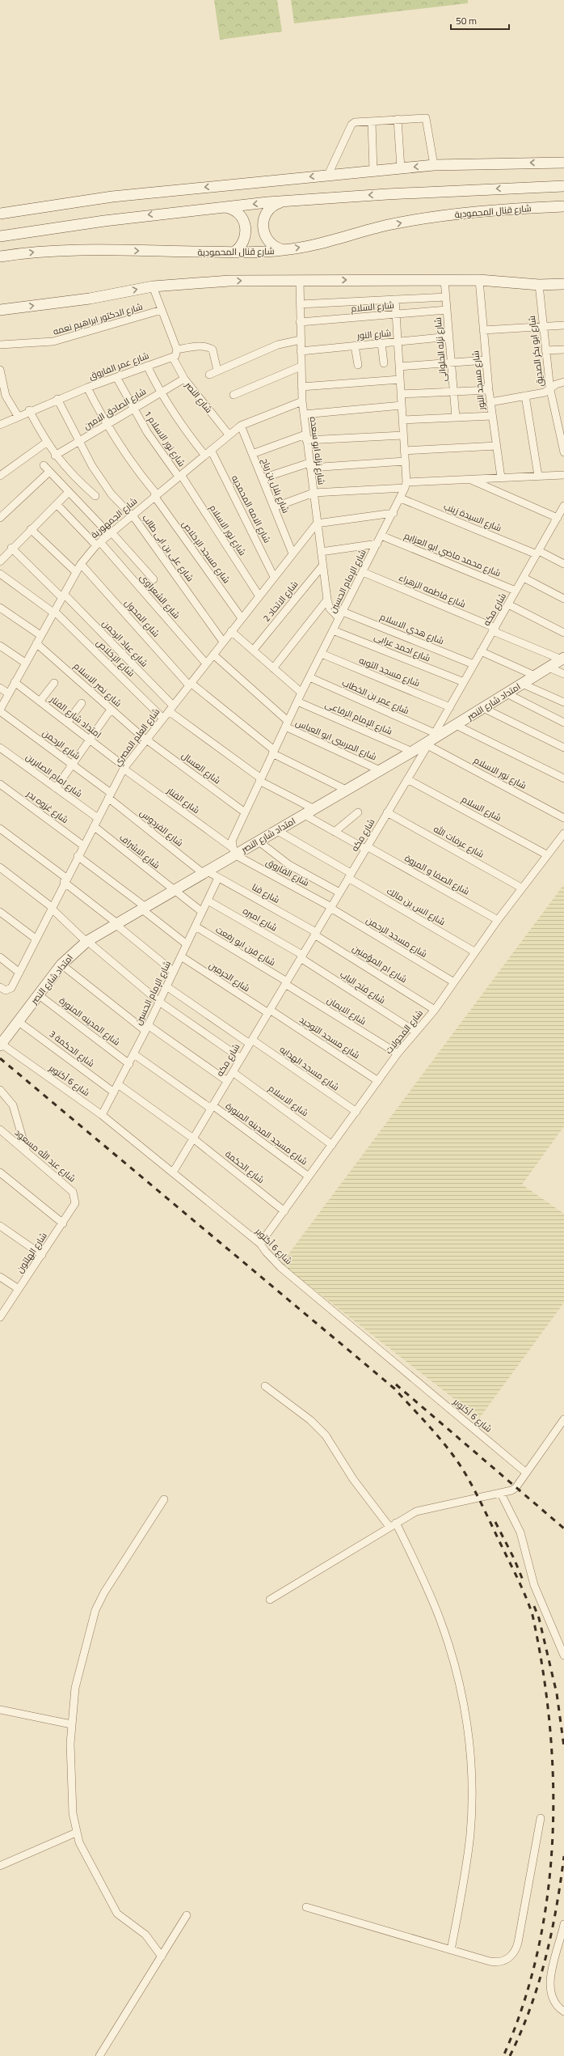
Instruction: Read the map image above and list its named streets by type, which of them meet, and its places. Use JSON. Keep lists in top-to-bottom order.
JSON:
{
  "streets": {
    "main road": ["شارع قنال المحمودية", "امتداد شارع النصر"],
    "street": [
      "شارع السلام",
      "شارع الدكتور ابراهيم نعمه",
      "شارع النور",
      "شارع نزله الحلوانى",
      "شارع ابو بكر الصديق",
      "شارع عمر الفاروق",
      "شارع مسجد النور",
      "شارع النصر",
      "شارع الصادق الامين",
      "شارع نور الاسلام 1",
      "شارع نزله ابو سعده",
      "شارع بلال بن رباح",
      "شارع الامه المحمديه",
      "شارع السيدة زينب",
      "شارع الجمهورية",
      "شارع نور الاسلام",
      "شارع على بن ابى طالب",
      "شارع مسجد الإخلاص",
      "شارع محمد ماضي ابو العزايم",
      "شارع الإمام الحسين",
      "شارع فاطمه الزهراء",
      "شارع الشعراوى",
      "شارع الاتحاد 2",
      "شارع مكه",
      "شارع المحول",
      "شارع هدي الاسلام",
      "شارع عباد الرحمن",
      "شارع احمد عرابى",
      "شارع الإخلاص",
      "شارع مسجد التوبه",
      "شارع نصر الاسلام",
      "شارع عمر بن الخطاب",
      "امتداد شارع الفنار",
      "شارع الإمام الرفاعى",
      "شارع العلم المصري",
      "شارع المرسى ابو العباس",
      "شارع الرحمن",
      "شارع العسال",
      "شارع امام الصابرين",
      "شارع الفنار",
      "شارع غزوه بدر",
      "شارع الفردوس",
      "شارع عرفات الله",
      "شارع الاشراف",
      "شارع الفاروق",
      "شارع الصفا و المروة",
      "شارع قنا",
      "شارع انس بن مالك",
      "شارع اميره",
      "شارع مسجد الرحمن",
      "شارع فرن ابو رفعت",
      "شارع ام المؤمنين",
      "شارع الحرمين",
      "شارع فتح الباب",
      "شارع الايمان",
      "شارع المدينه المنورة",
      "شارع المحولات",
      "شارع مسجد التوحيد",
      "شارع الحكمة 3",
      "شارع مسجد الهدايه",
      "شارع 6 أكتوبر",
      "شارع الاسلام",
      "شارع مسجد المدينه المنورة",
      "شارع عبد الله مسعود",
      "شارع الحكمة",
      "شارع الهلتون"
    ]
  },
  "crossings": [
    ["شارع السلام", "شارع نزله الحلوانى"],
    ["شارع السلام", "شارع نزله ابو سعده"],
    ["شارع السلام", "شارع الإمام الحسين"],
    ["شارع السلام", "شارع مكه"],
    ["شارع السلام", "شارع المحولات"],
    ["شارع النور", "شارع نزله الحلوانى"],
    ["شارع النور", "شارع نزله ابو سعده"],
    ["شارع النور", "شارع الإمام الحسين"],
    ["شارع عمر الفاروق", "شارع النصر"],
    ["شارع عمر الفاروق", "شارع نور الاسلام 1"],
    ["شارع عمر الفاروق", "شارع على بن ابى طالب"],
    ["شارع عمر الفاروق", "شارع مسجد الإخلاص"],
    ["شارع النصر", "شارع الصادق الامين"],
    ["شارع النصر", "شارع الجمهورية"],
    ["شارع الصادق الامين", "شارع نور الاسلام 1"],
    ["شارع الصادق الامين", "شارع على بن ابى طالب"],
    ["شارع الصادق الامين", "شارع مسجد الإخلاص"],
    ["شارع نور الاسلام 1", "شارع الجمهورية"],
    ["شارع نور الاسلام 1", "شارع نور الاسلام"],
    ["شارع نزله ابو سعده", "شارع الجمهورية"],
    ["شارع نزله ابو سعده", "شارع الإمام الحسين"],
    ["شارع نزله ابو سعده", "شارع الاتحاد 2"],
    ["شارع نزله ابو سعده", "شارع هدي الاسلام"],
    ["شارع نزله ابو سعده", "شارع العلم المصري"],
    ["شارع بلال بن رباح", "شارع الجمهورية"],
    ["شارع بلال بن رباح", "شارع العلم المصري"],
    ["شارع الامه المحمديه", "شارع الجمهورية"],
    ["شارع الامه المحمديه", "شارع العلم المصري"],
    ["شارع السيدة زينب", "شارع الإمام الحسين"],
    ["شارع السيدة زينب", "شارع مكه"],
    ["شارع الجمهورية", "شارع نور الاسلام"],
    ["شارع الجمهورية", "شارع على بن ابى طالب"],
    ["شارع الجمهورية", "شارع مسجد الإخلاص"],
    ["شارع الجمهورية", "شارع الشعراوى"],
    ["شارع الجمهورية", "شارع المحول"],
    ["شارع الجمهورية", "شارع عباد الرحمن"],
    ["شارع الجمهورية", "شارع الإخلاص"],
    ["شارع الجمهورية", "شارع نصر الاسلام"],
    ["شارع الجمهورية", "امتداد شارع الفنار"],
    ["شارع الجمهورية", "شارع الرحمن"],
    ["شارع نور الاسلام", "شارع مكه"],
    ["شارع نور الاسلام", "شارع عمر بن الخطاب"],
    ["شارع نور الاسلام", "امتداد شارع النصر"],
    ["شارع نور الاسلام", "شارع العلم المصري"],
    ["شارع على بن ابى طالب", "شارع العلم المصري"],
    ["شارع مسجد الإخلاص", "شارع العلم المصري"],
    ["شارع محمد ماضي ابو العزايم", "شارع الإمام الحسين"],
    ["شارع محمد ماضي ابو العزايم", "شارع مكه"],
    ["شارع الإمام الحسين", "شارع فاطمه الزهراء"],
    ["شارع الإمام الحسين", "شارع المحول"],
    ["شارع الإمام الحسين", "شارع هدي الاسلام"],
    ["شارع الإمام الحسين", "شارع احمد عرابى"],
    ["شارع الإمام الحسين", "شارع مسجد التوبه"],
    ["شارع الإمام الحسين", "شارع عمر بن الخطاب"],
    ["شارع الإمام الحسين", "امتداد شارع النصر"],
    ["شارع الإمام الحسين", "شارع الإمام الرفاعى"],
    ["شارع الإمام الحسين", "شارع المرسى ابو العباس"],
    ["شارع الإمام الحسين", "شارع العسال"],
    ["شارع الإمام الحسين", "شارع الفنار"],
    ["شارع الإمام الحسين", "شارع الاشراف"],
    ["شارع الإمام الحسين", "شارع الفاروق"],
    ["شارع الإمام الحسين", "شارع قنا"],
    ["شارع الإمام الحسين", "شارع اميره"],
    ["شارع الإمام الحسين", "شارع فرن ابو رفعت"],
    ["شارع الإمام الحسين", "شارع الحرمين"],
    ["شارع الإمام الحسين", "شارع المدينه المنورة"],
    ["شارع الإمام الحسين", "شارع الحكمة 3"],
    ["شارع الإمام الحسين", "شارع مسجد الهدايه"],
    ["شارع الإمام الحسين", "شارع 6 أكتوبر"],
    ["شارع الإمام الحسين", "شارع مسجد المدينه المنورة"],
    ["شارع الإمام الحسين", "شارع الحكمة"],
    ["شارع فاطمه الزهراء", "شارع مكه"],
    ["شارع فاطمه الزهراء", "امتداد شارع النصر"],
    ["شارع الشعراوى", "شارع العلم المصري"],
    ["شارع مكه", "شارع هدي الاسلام"],
    ["شارع مكه", "شارع احمد عرابى"],
    ["شارع مكه", "شارع مسجد التوبه"],
    ["شارع مكه", "شارع عمر بن الخطاب"],
    ["شارع مكه", "امتداد شارع النصر"],
    ["شارع مكه", "شارع عرفات الله"],
    ["شارع مكه", "شارع الفاروق"],
    ["شارع مكه", "شارع الصفا و المروة"],
    ["شارع مكه", "شارع قنا"],
    ["شارع مكه", "شارع انس بن مالك"],
    ["شارع مكه", "شارع اميره"],
    ["شارع مكه", "شارع مسجد الرحمن"],
    ["شارع مكه", "شارع فرن ابو رفعت"],
    ["شارع مكه", "شارع ام المؤمنين"],
    ["شارع مكه", "شارع الحرمين"],
    ["شارع مكه", "شارع فتح الباب"],
    ["شارع مكه", "شارع الايمان"],
    ["شارع مكه", "شارع مسجد التوحيد"],
    ["شارع مكه", "شارع مسجد الهدايه"],
    ["شارع مكه", "شارع 6 أكتوبر"],
    ["شارع مكه", "شارع الاسلام"],
    ["شارع مكه", "شارع مسجد المدينه المنورة"],
    ["شارع مكه", "شارع الحكمة"],
    ["شارع المحول", "امتداد شارع النصر"],
    ["شارع المحول", "شارع العلم المصري"],
    ["شارع عباد الرحمن", "شارع العلم المصري"],
    ["شارع الإخلاص", "شارع العلم المصري"],
    ["شارع نصر الاسلام", "شارع العلم المصري"],
    ["شارع نصر الاسلام", "شارع العسال"],
    ["شارع عمر بن الخطاب", "امتداد شارع النصر"],
    ["امتداد شارع النصر", "شارع الإمام الرفاعى"],
    ["امتداد شارع النصر", "شارع المرسى ابو العباس"],
    ["امتداد شارع النصر", "شارع الفنار"],
    ["امتداد شارع النصر", "شارع الفردوس"],
    ["امتداد شارع النصر", "شارع الاشراف"],
    ["امتداد شارع النصر", "شارع الفاروق"],
    ["امتداد شارع النصر", "شارع الصفا و المروة"],
    ["امتداد شارع النصر", "شارع قنا"],
    ["امتداد شارع النصر", "شارع المدينه المنورة"],
    ["امتداد شارع النصر", "شارع الحكمة 3"],
    ["امتداد شارع النصر", "شارع 6 أكتوبر"],
    ["امتداد شارع الفنار", "شارع العلم المصري"],
    ["امتداد شارع الفنار", "شارع الفنار"],
    ["شارع العلم المصري", "شارع الرحمن"],
    ["شارع العلم المصري", "شارع العسال"],
    ["شارع العلم المصري", "شارع امام الصابرين"],
    ["شارع العلم المصري", "شارع الفنار"],
    ["شارع العلم المصري", "شارع غزوه بدر"],
    ["شارع العلم المصري", "شارع الفردوس"],
    ["شارع العلم المصري", "شارع الاشراف"],
    ["شارع الرحمن", "شارع الفردوس"],
    ["شارع الفنار", "شارع الفاروق"],
    ["شارع الفردوس", "شارع قنا"],
    ["شارع عرفات الله", "شارع المحولات"],
    ["شارع الفاروق", "شارع مسجد الرحمن"],
    ["شارع الصفا و المروة", "شارع المحولات"],
    ["شارع قنا", "شارع ام المؤمنين"],
    ["شارع انس بن مالك", "شارع المحولات"],
    ["شارع اميره", "شارع فتح الباب"],
    ["شارع مسجد الرحمن", "شارع المحولات"],
    ["شارع فرن ابو رفعت", "شارع الايمان"],
    ["شارع ام المؤمنين", "شارع المحولات"],
    ["شارع الحرمين", "شارع مسجد التوحيد"],
    ["شارع فتح الباب", "شارع المحولات"],
    ["شارع الايمان", "شارع المحولات"],
    ["شارع المحولات", "شارع مسجد التوحيد"],
    ["شارع المحولات", "شارع مسجد الهدايه"],
    ["شارع المحولات", "شارع 6 أكتوبر"],
    ["شارع المحولات", "شارع الاسلام"],
    ["شارع المحولات", "شارع مسجد المدينه المنورة"],
    ["شارع المحولات", "شارع الحكمة"],
    ["شارع عبد الله مسعود", "شارع الهلتون"]
  ],
  "scale_bar": "50 m"
}
